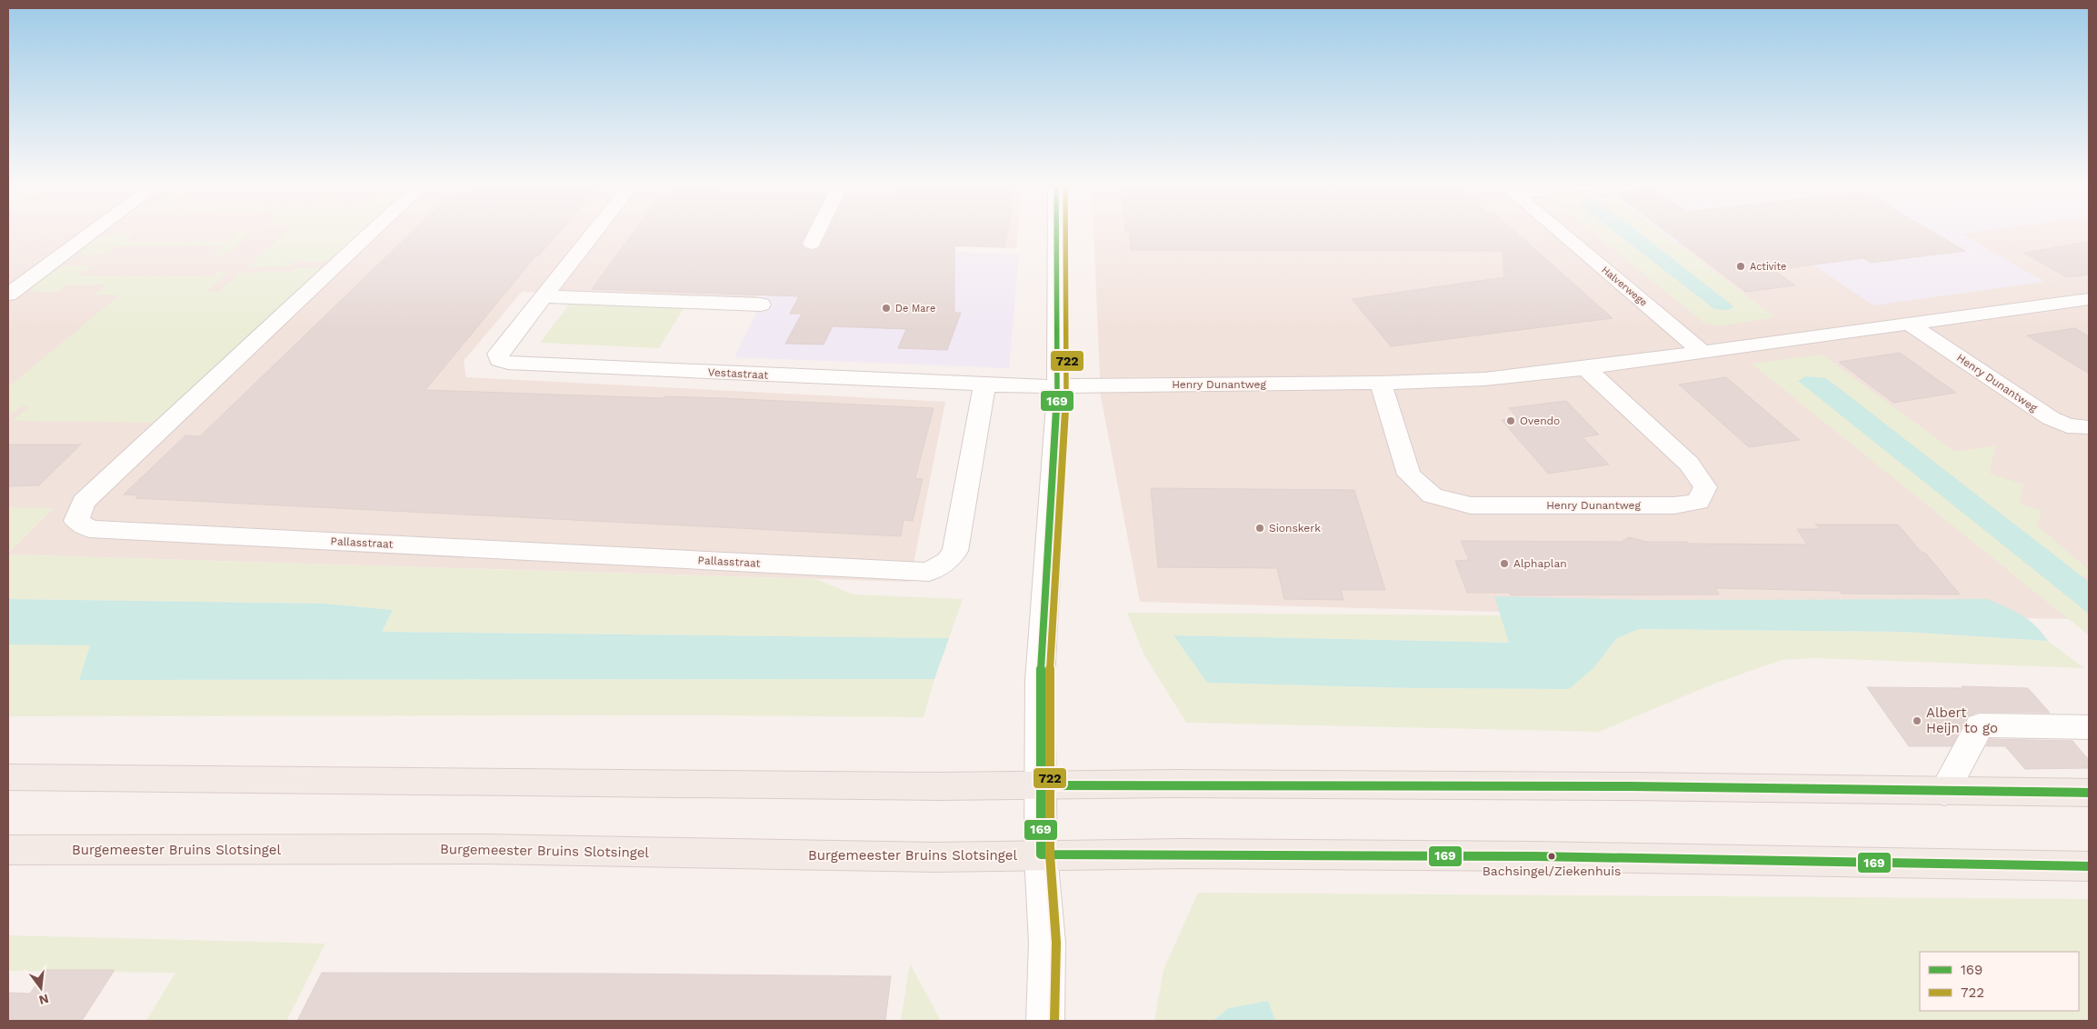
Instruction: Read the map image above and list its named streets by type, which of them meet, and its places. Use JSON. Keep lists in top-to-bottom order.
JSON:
{
  "streets": {
    "main road": ["Burgemeester Bruins Slotsingel"],
    "street": [
      "Halverwege",
      "Vestastraat",
      "Henry Dunantweg",
      "Pallasstraat"
    ]
  },
  "crossings": [
    ["Halverwege", "Henry Dunantweg"],
    ["Vestastraat", "Henry Dunantweg"],
    ["Vestastraat", "Pallasstraat"]
  ],
  "places": [
    "Activite",
    "De Mare",
    "Ovendo",
    "Sionskerk",
    "Alphaplan",
    "Albert Heijn to go",
    "Bachsingel/Ziekenhuis"
  ],
  "lines": ["transit line 169", "transit line 722"],
  "legend": ["169", "722"],
  "north": "bottom"
}
